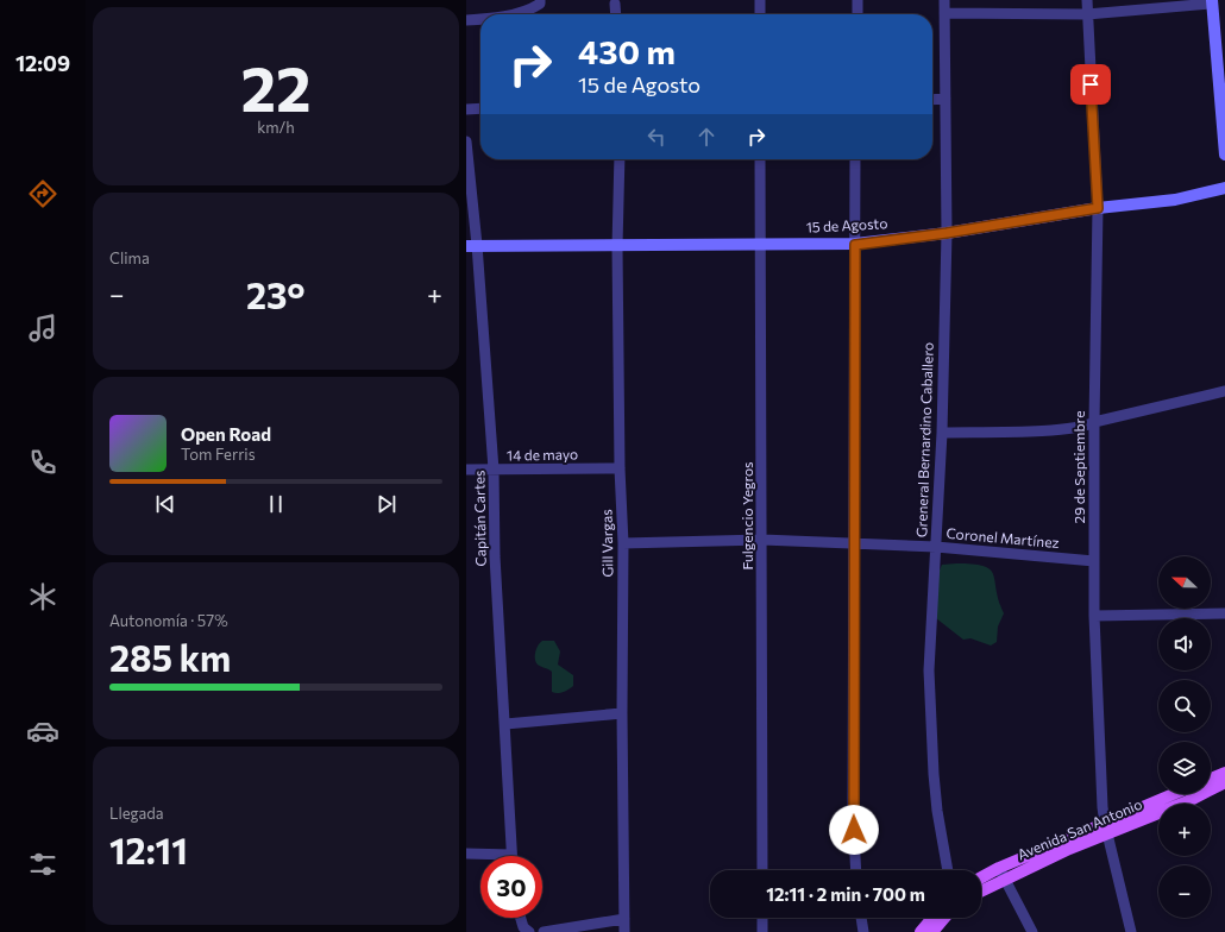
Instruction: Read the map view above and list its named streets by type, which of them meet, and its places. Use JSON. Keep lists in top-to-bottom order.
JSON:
{
  "streets": {
    "main road": ["Avenida San Antonio"],
    "street": [
      "15 de Agosto",
      "Greneral Bernardino Caballero",
      "14 de mayo",
      "29 de Septiembre",
      "Fulgencio Yegros",
      "Capitán Cartes",
      "Coronel Martínez",
      "Gill Vargas"
    ]
  },
  "crossings": [
    ["15 de Agosto", "Greneral Bernardino Caballero"],
    ["15 de Agosto", "29 de Septiembre"],
    ["15 de Agosto", "Fulgencio Yegros"],
    ["15 de Agosto", "Capitán Cartes"],
    ["15 de Agosto", "Gill Vargas"],
    ["Greneral Bernardino Caballero", "Coronel Martínez"],
    ["14 de mayo", "Capitán Cartes"],
    ["14 de mayo", "Gill Vargas"],
    ["29 de Septiembre", "Coronel Martínez"],
    ["29 de Septiembre", "Avenida San Antonio"],
    ["Fulgencio Yegros", "Coronel Martínez"],
    ["Coronel Martínez", "Gill Vargas"]
  ],
  "north": "left",
  "page": {
    "tabs": "12:09",
    "tile": [
      ["22", "km/h"],
      "Clima",
      ["Autonomía · 57%", "285 km"],
      ["Llegada", "12:11"]
    ],
    "turn": ["430 m", "15 de Agosto"],
    "heat": ["−", "23°", "+"],
    "song": ["Open Road", "Tom Ferris"],
    "map_buttons": ["+", "−"],
    "limit": "30",
    "trip": "12:11 · 2 min · 700 m"
  }
}
